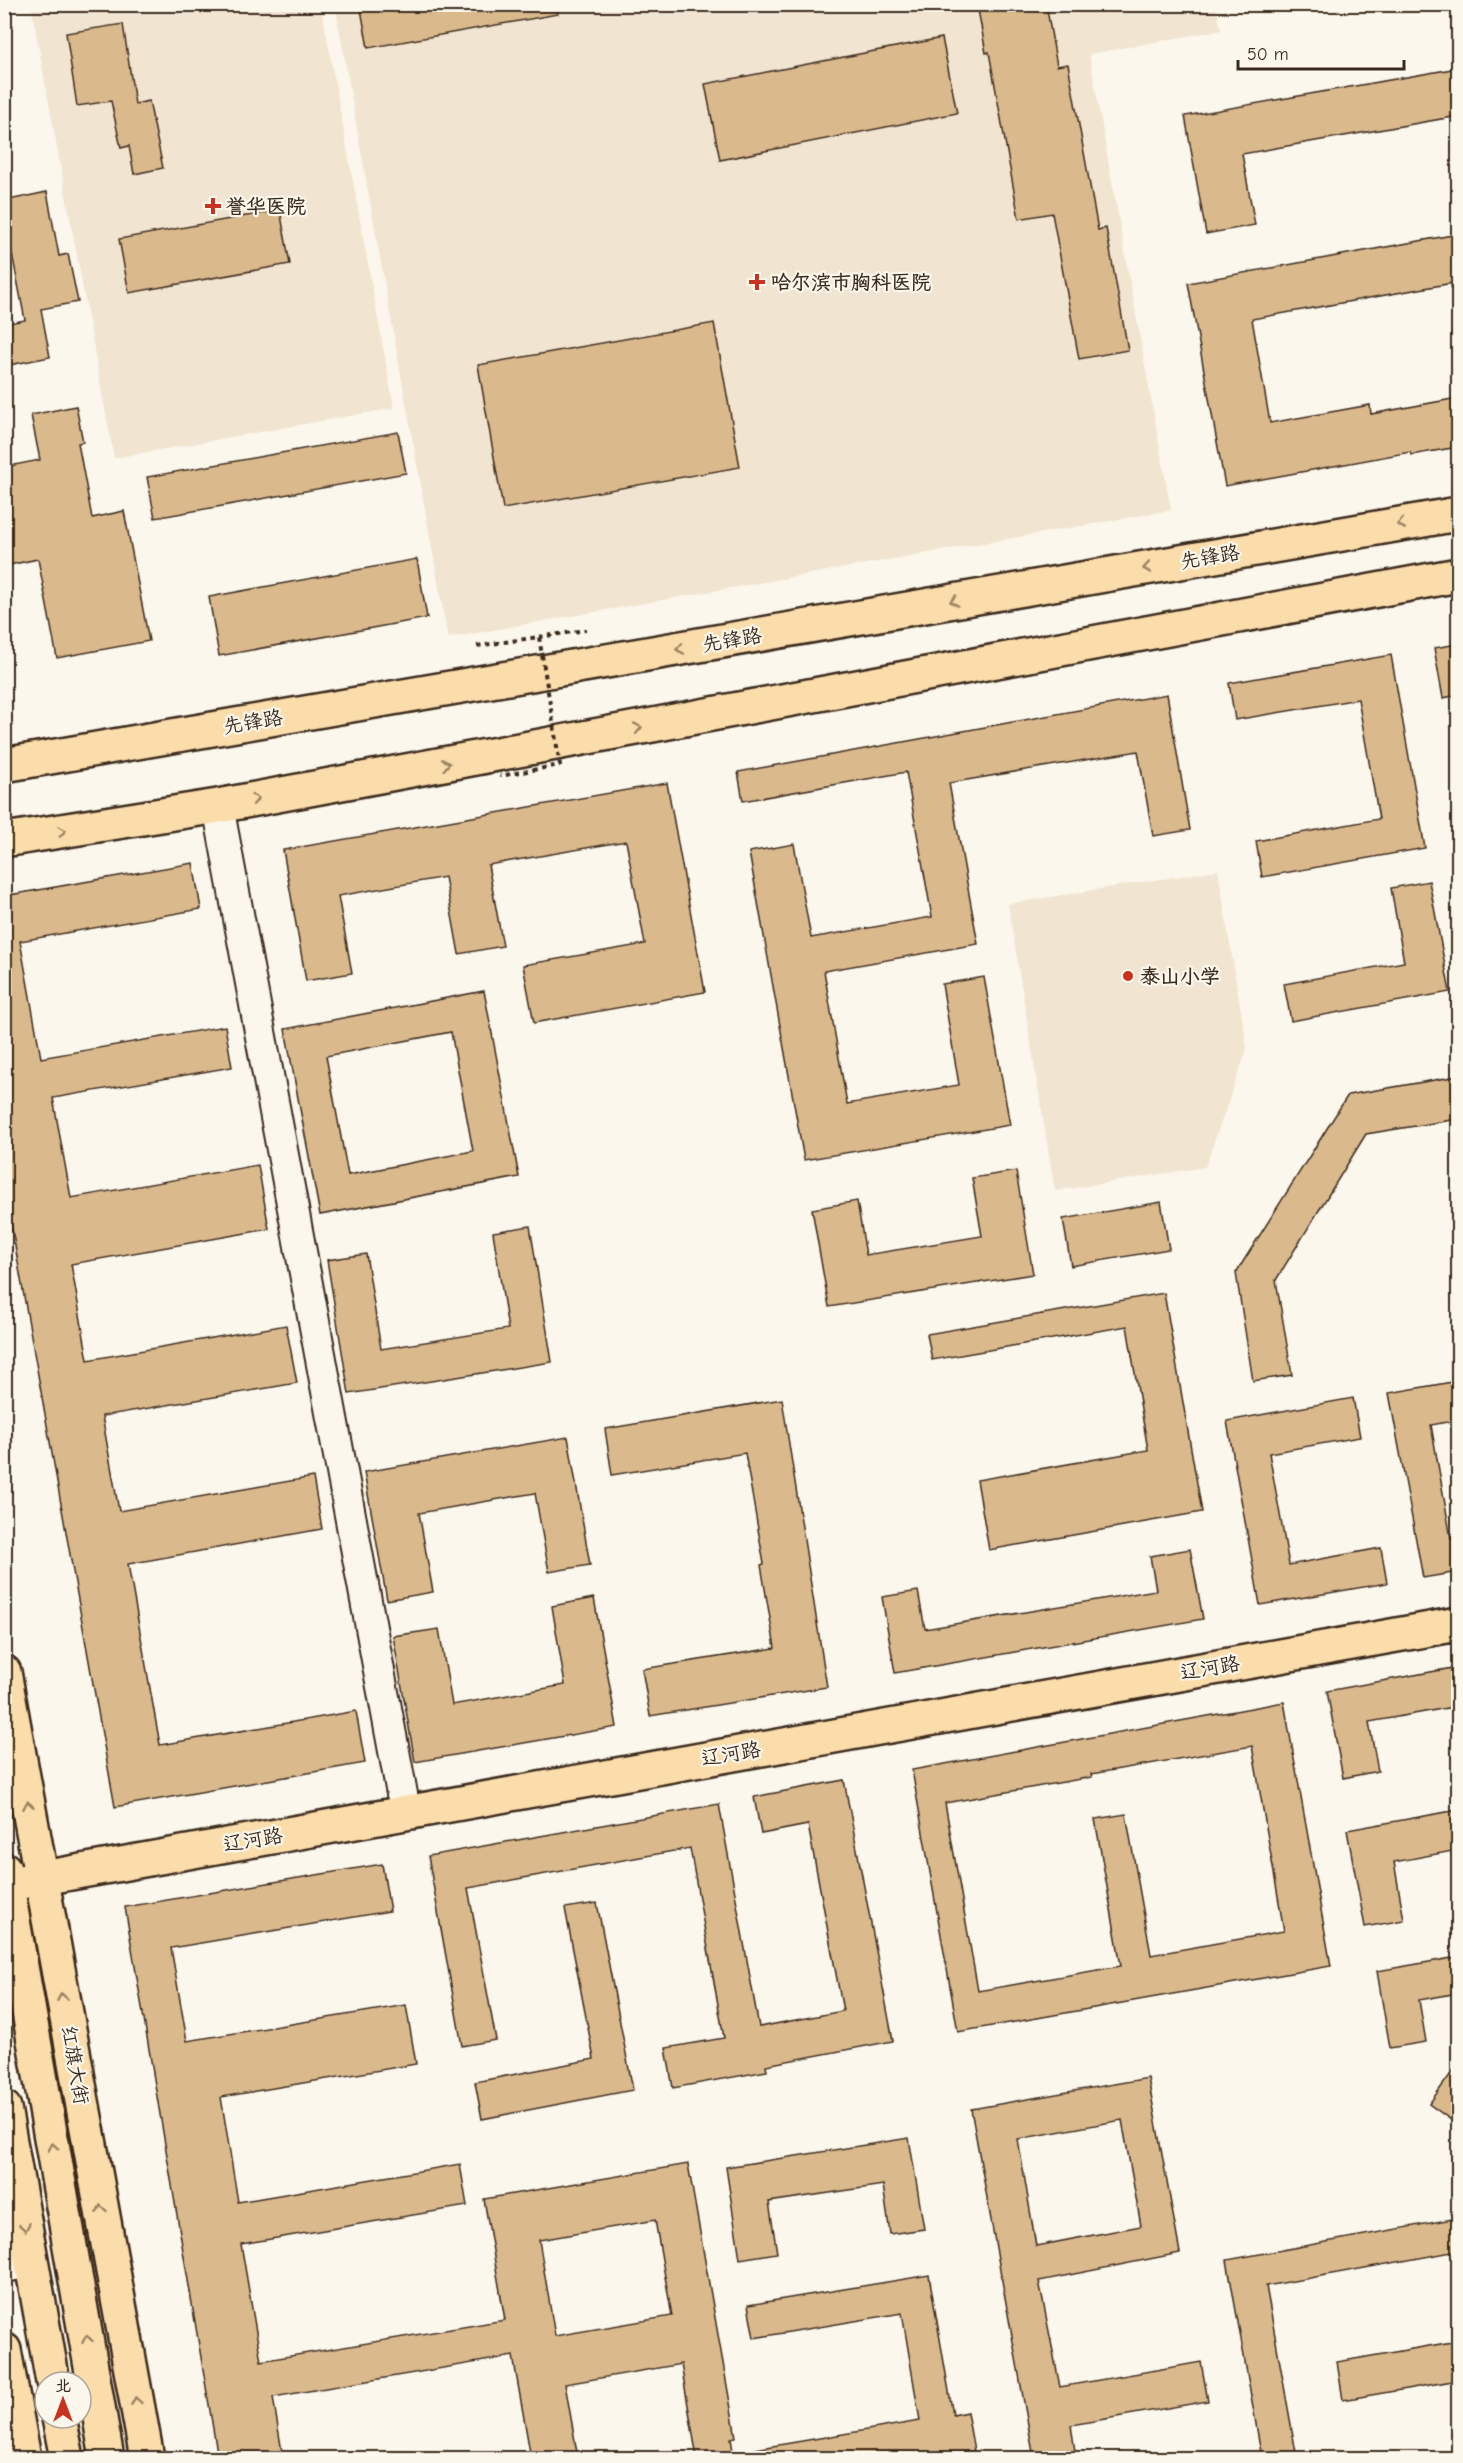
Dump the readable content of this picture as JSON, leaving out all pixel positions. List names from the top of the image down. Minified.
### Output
{"streets":{"main road":["先锋路","辽河路","红旗大街"]},"crossings":[["辽河路","红旗大街"]],"one_way":["红旗大街"],"places":{"health":["誉华医院","哈尔滨市胸科医院"],"other":["泰山小学"]},"scale_bar":"50 m","north":"top"}
